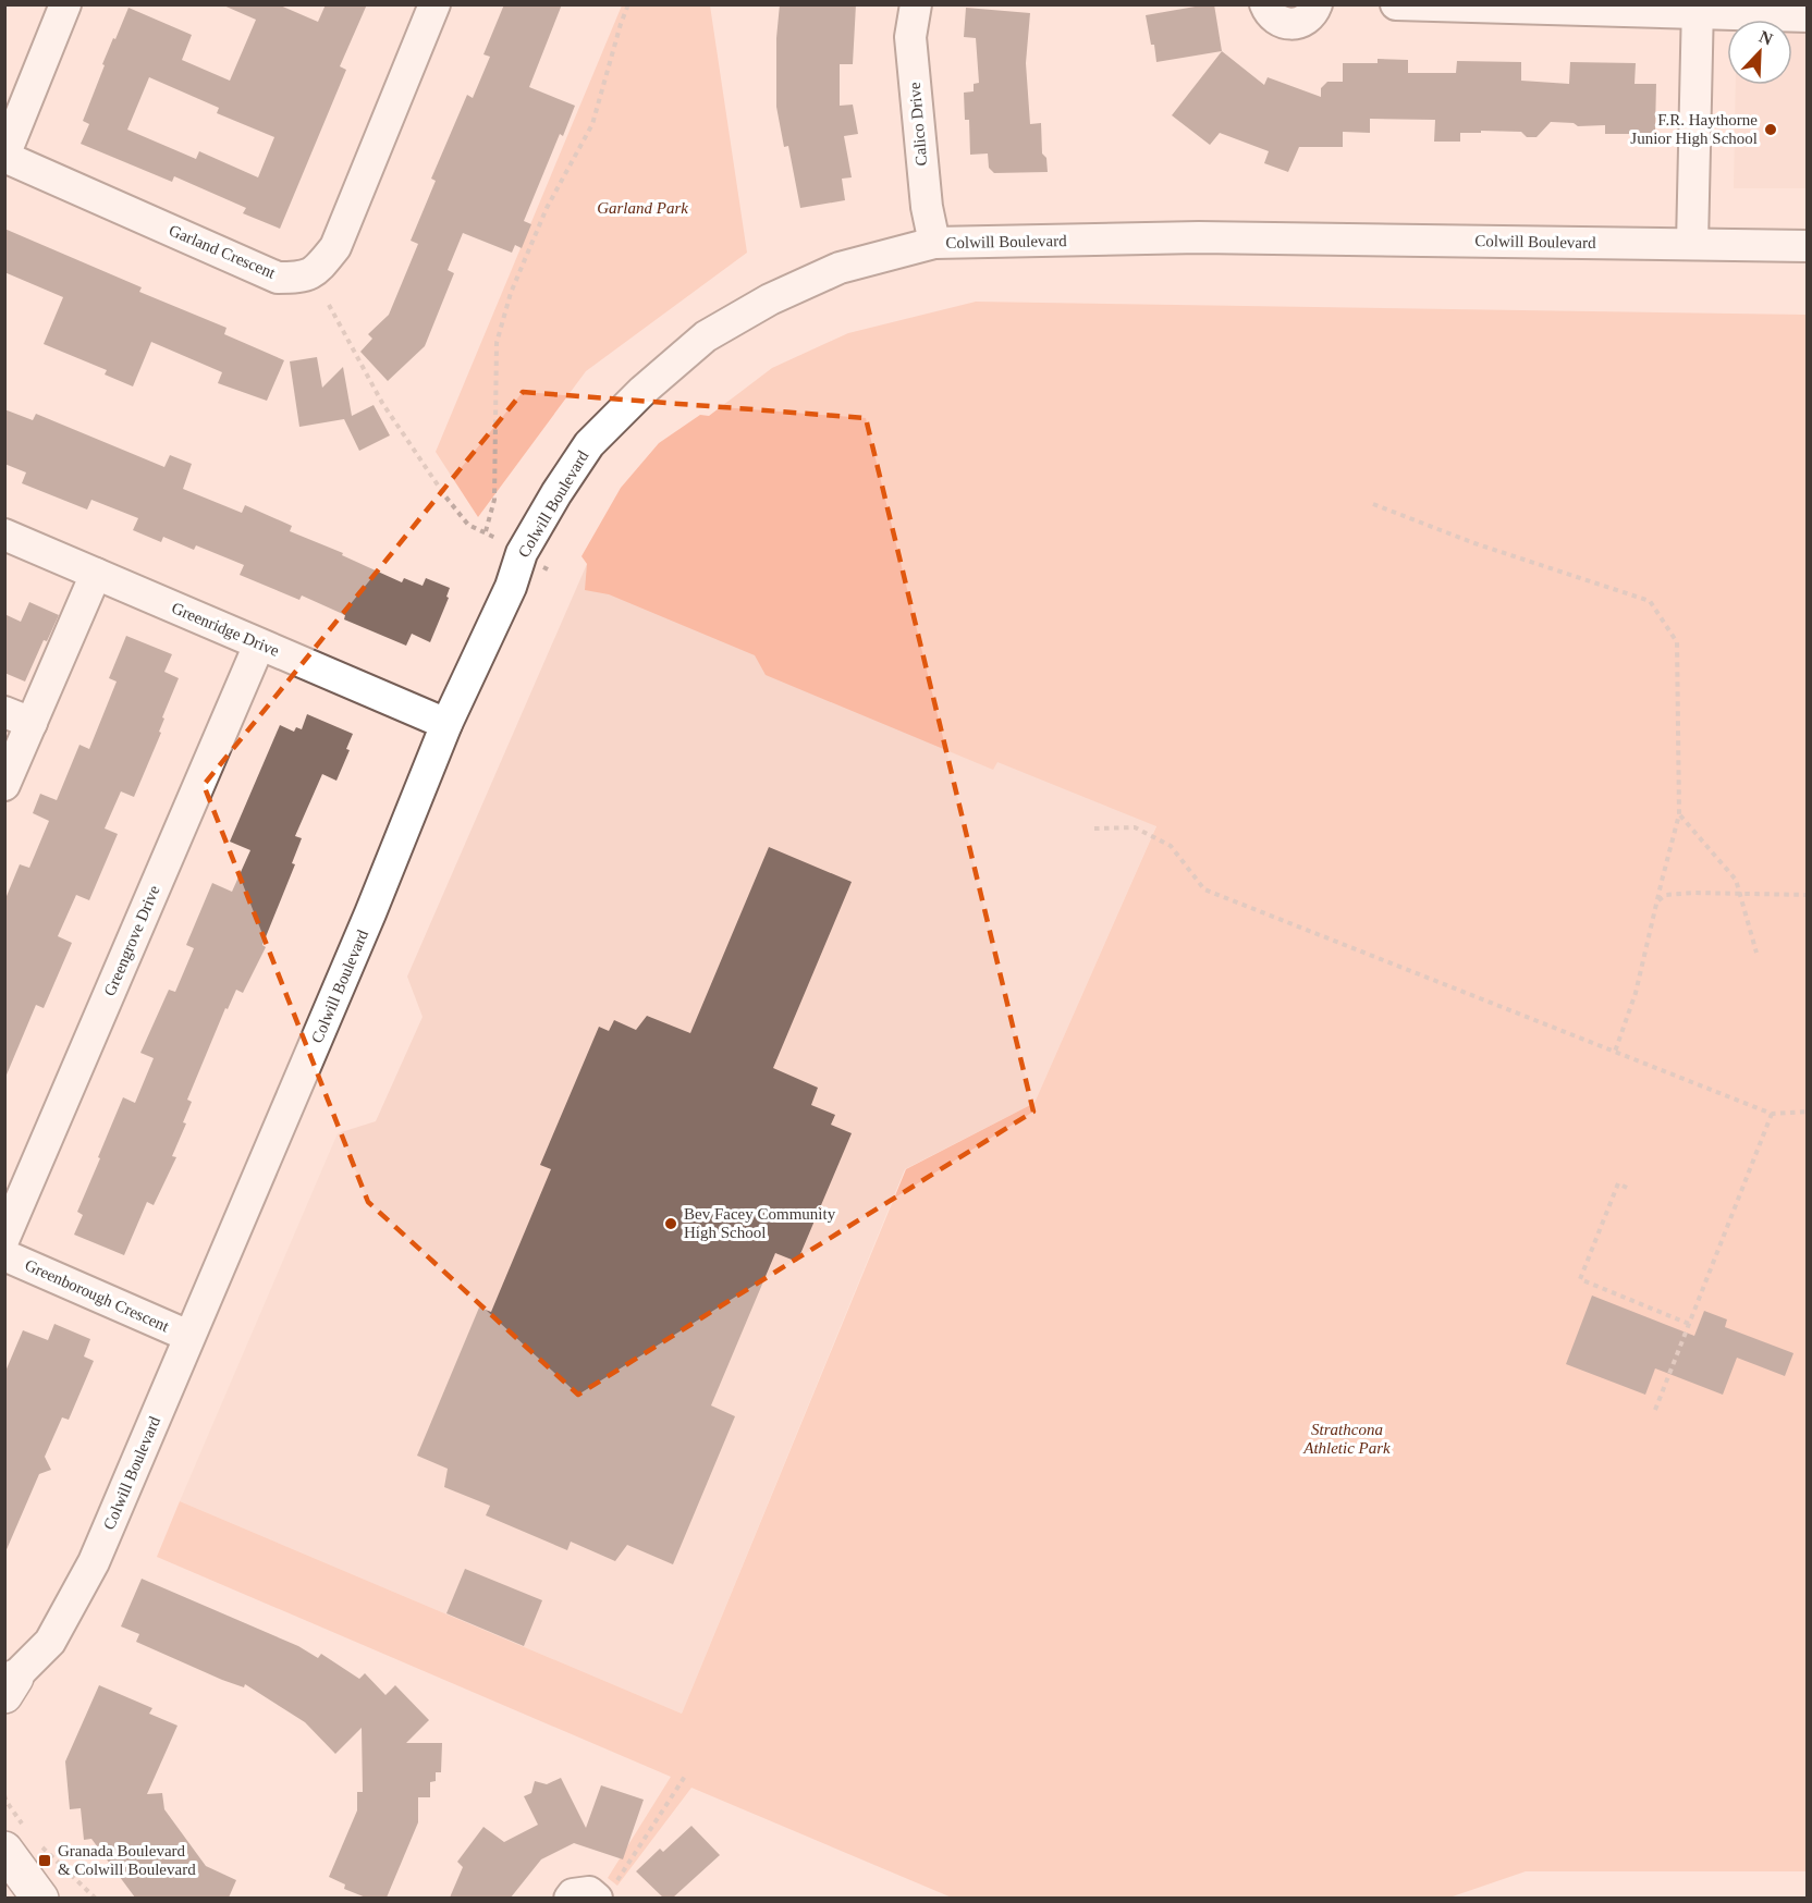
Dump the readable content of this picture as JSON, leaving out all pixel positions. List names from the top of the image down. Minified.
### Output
{"streets":{"street":["Calico Drive","Colwill Boulevard","Garland Crescent","Greenridge Drive","Greengrove Drive","Greenborough Crescent"]},"crossings":[["Calico Drive","Colwill Boulevard"],["Colwill Boulevard","Greenridge Drive"],["Colwill Boulevard","Greenborough Crescent"],["Greenridge Drive","Greengrove Drive"]],"parks":["Garland Park","Strathcona Athletic Park"],"places":{"other":["F.R. Haythorne Junior High School","Bev Facey Community High School"],"transit":["Granada Boulevard & Colwill Boulevard"]},"north":"top right"}
